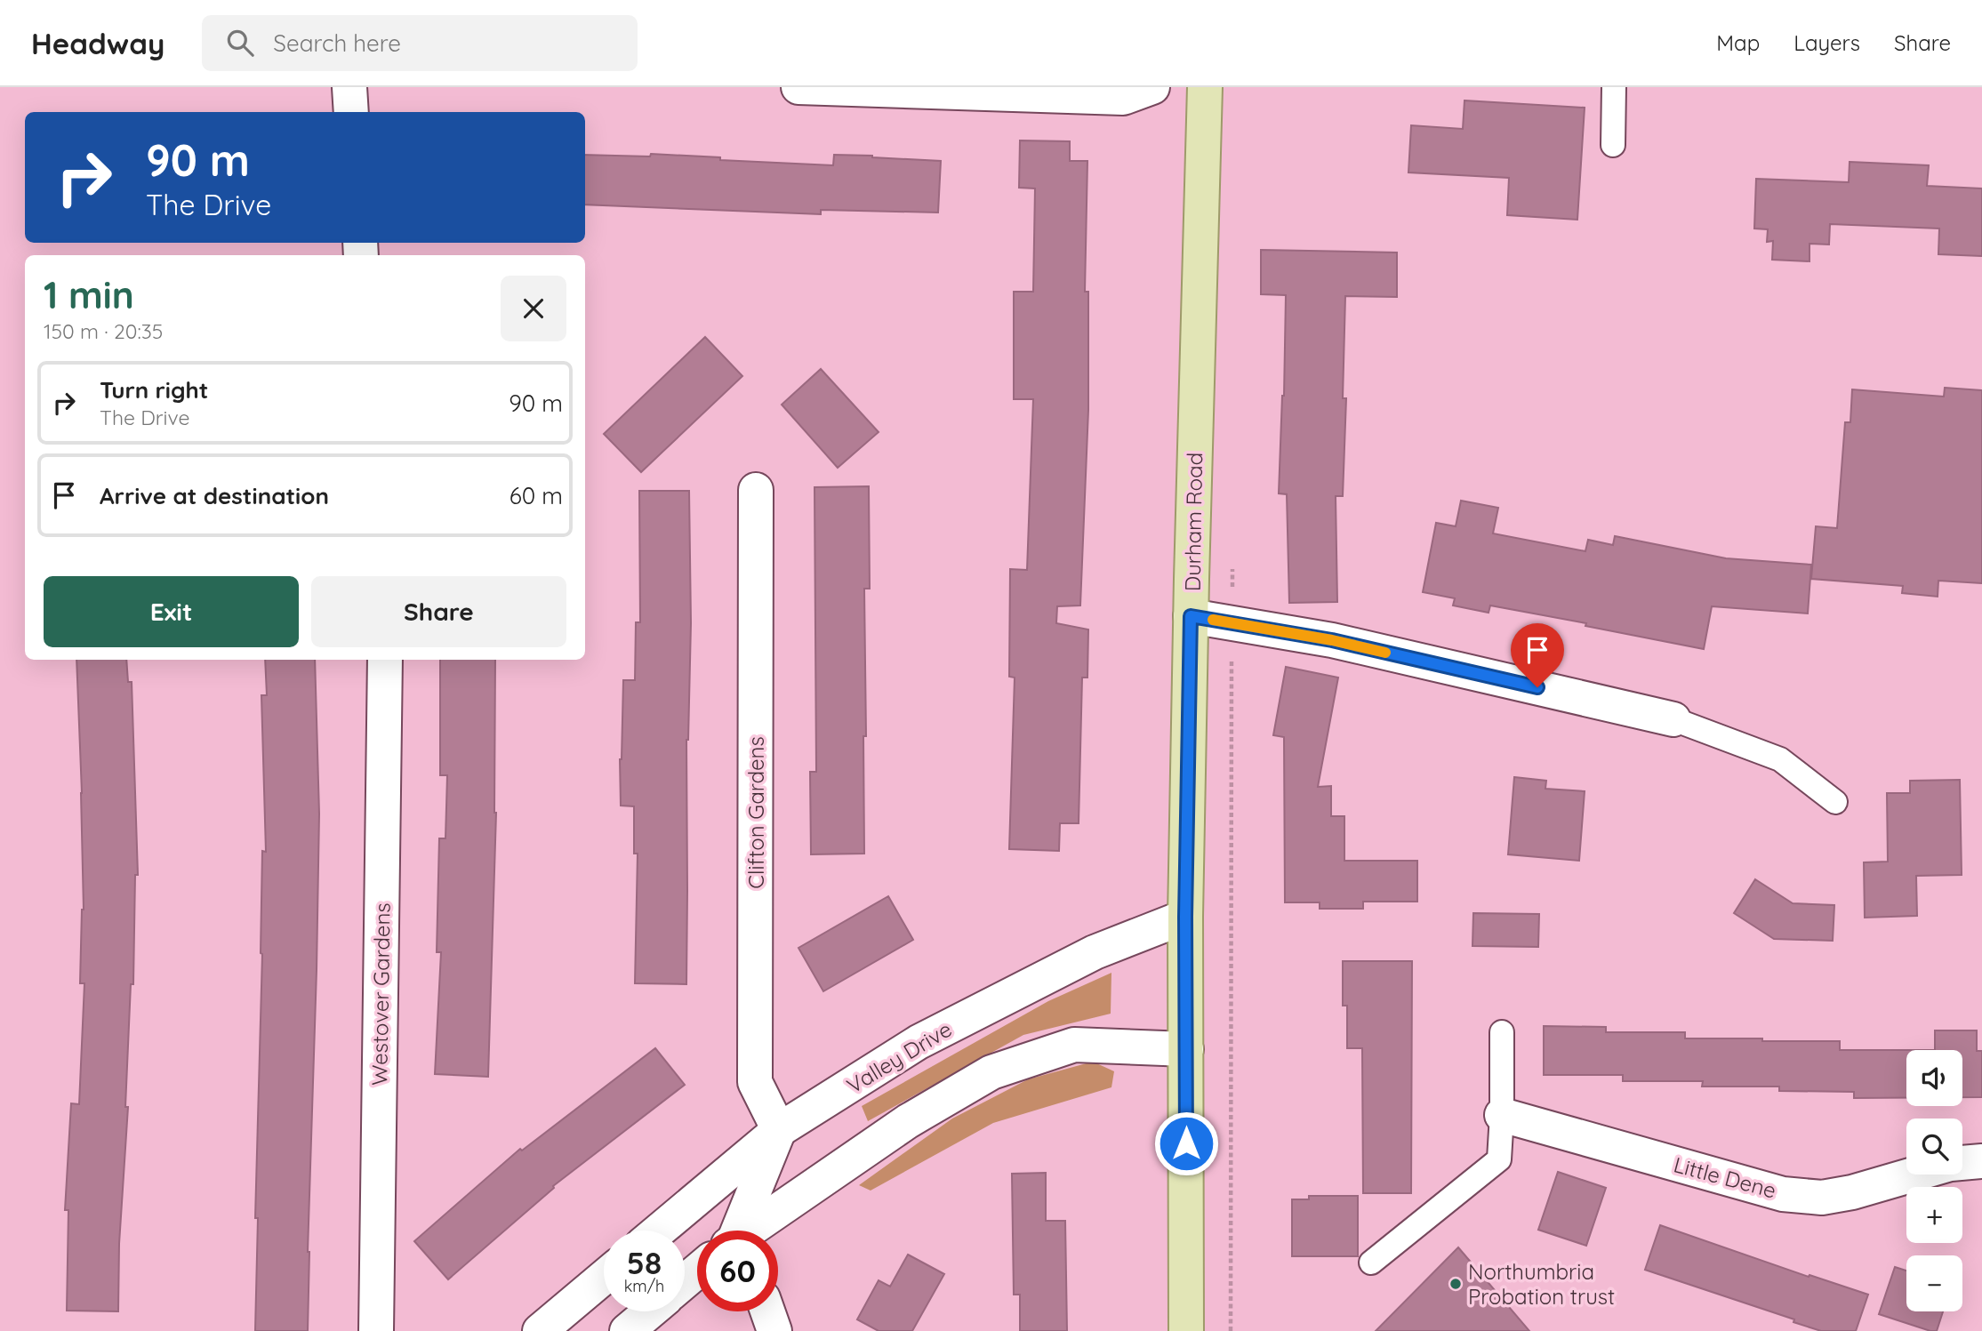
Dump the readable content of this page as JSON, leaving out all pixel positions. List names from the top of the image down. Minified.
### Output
{"streets":{"main road":["Durham Road"],"street":["Clifton Gardens","Westover Gardens","Valley Drive","Little Dene"]},"crossings":[["Durham Road","Valley Drive"],["Clifton Gardens","Valley Drive"]],"places":["Northumbria Probation trust"],"page":{"header":"Headway","search":"Search here","nav":["Map","Layers","Share"],"turn":["90 m","The Drive"],"heading":["1 min","150 m · 20:35"],"list":[{"name":"Turn right","note":"The Drive","value":"90 m"},{"name":"Arrive at destination","value":"60 m"}],"buttons":["Exit","Share"],"map_buttons":["+","−"],"speed":"58 km/h","limit":"60"}}
